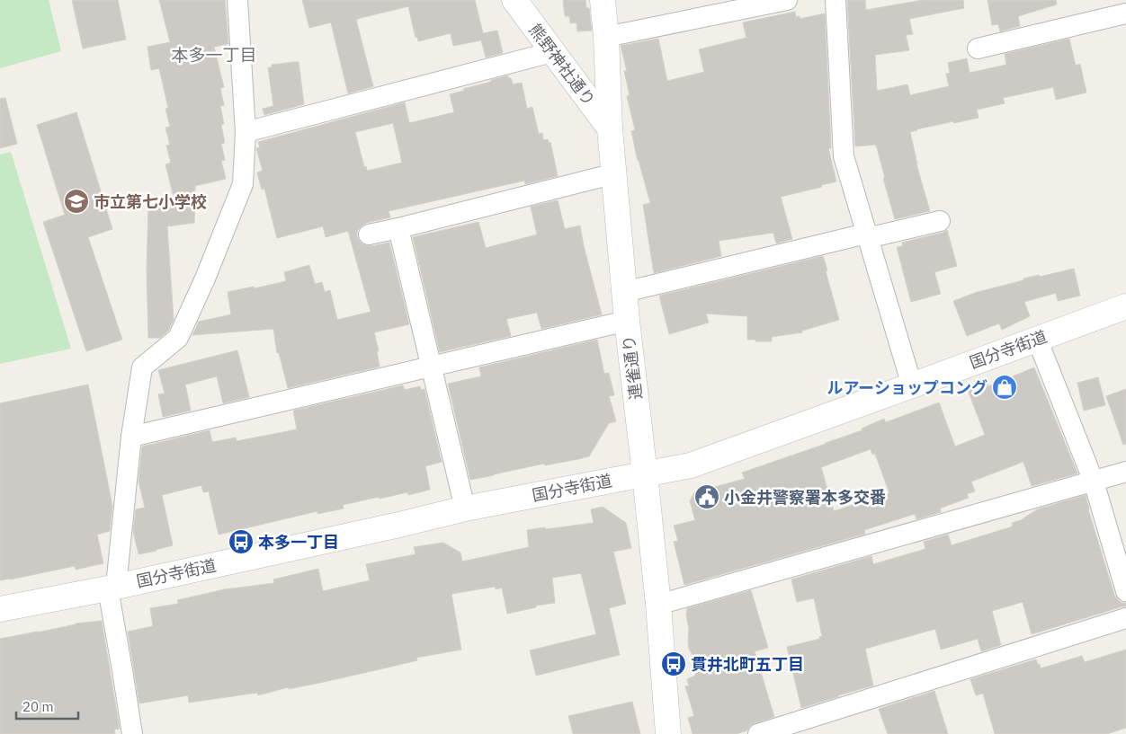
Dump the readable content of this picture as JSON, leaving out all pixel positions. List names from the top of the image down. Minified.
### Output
{"streets":{"main road":["熊野神社通り","国分寺街道","連雀通り"]},"crossings":[["熊野神社通り","連雀通り"],["国分寺街道","連雀通り"]],"districts":["本多一丁目"],"places":{"school or university":["市立第七小学校"],"shop":["ルアーショップコング"],"public building":["小金井警察署本多交番"],"bus stop":["本多一丁目","貫井北町五丁目"]},"scale_bar":"20 m"}
